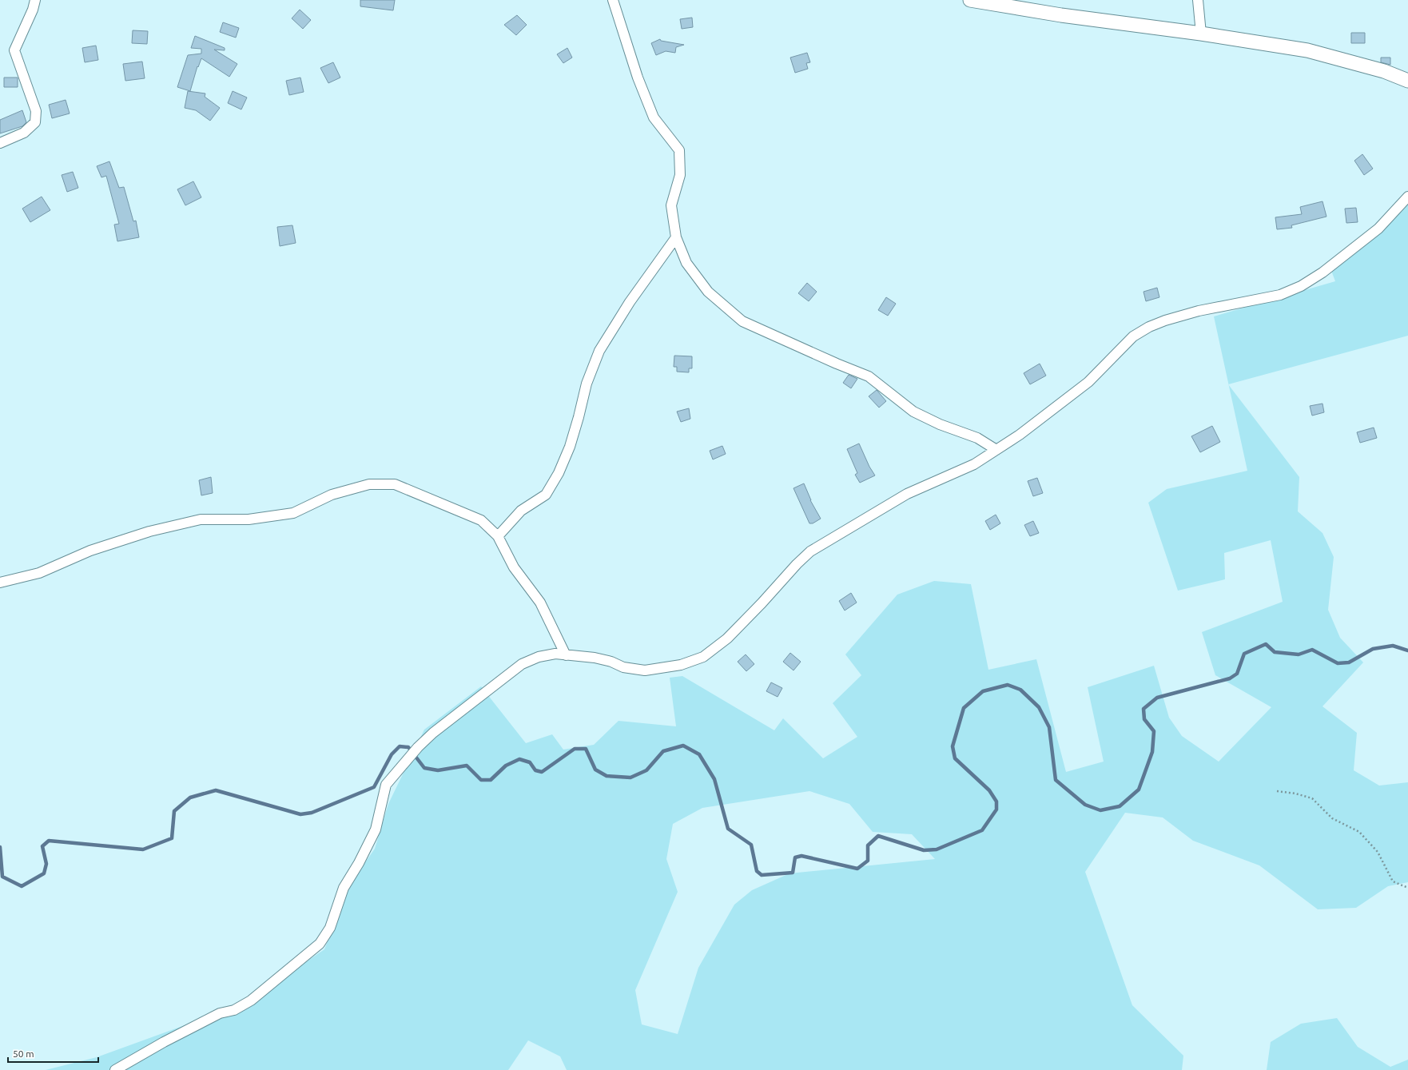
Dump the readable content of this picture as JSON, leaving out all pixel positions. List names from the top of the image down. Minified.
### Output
{"scale_bar":"50 m"}
